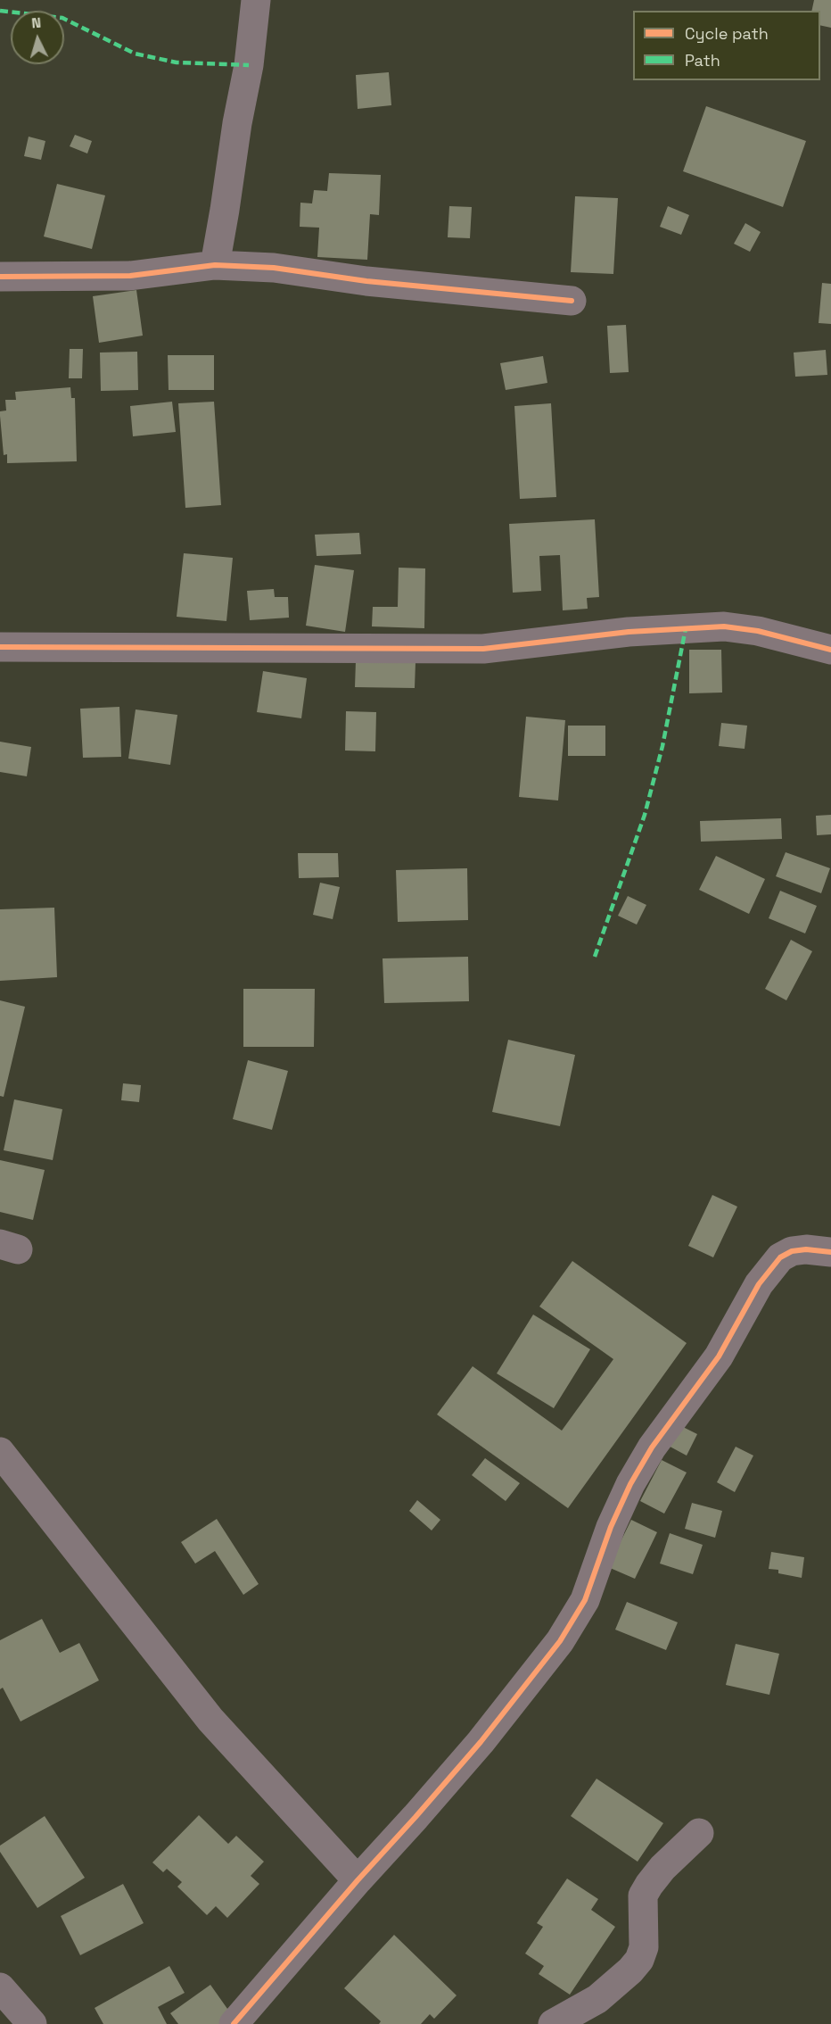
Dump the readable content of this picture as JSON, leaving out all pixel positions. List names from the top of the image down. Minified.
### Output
{"legend":["Cycle path","Path"],"north":"top"}
